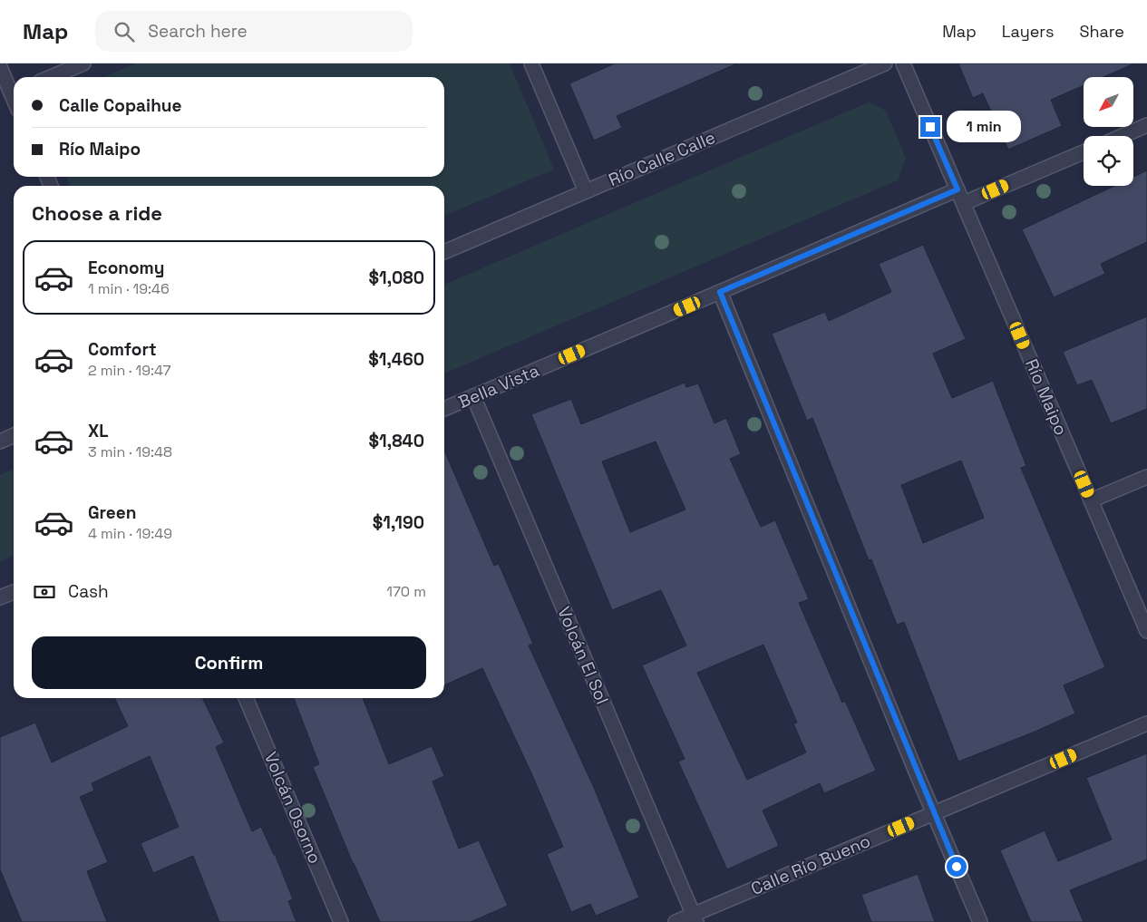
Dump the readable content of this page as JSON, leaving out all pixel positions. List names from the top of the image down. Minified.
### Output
{"streets":{"street":["Río Calle Calle","Bella Vista","Río Maipo","Volcán El Sol","Volcán Osorno","Calle Río Bueno"]},"crossings":[["Bella Vista","Río Maipo"],["Bella Vista","Volcán El Sol"],["Volcán El Sol","Calle Río Bueno"]],"north":"bottom left","page":{"header":"Map","search":"Search here","nav":["Map","Layers","Share"],"banner":["Calle Copaihue","Río Maipo"],"bubble":"1 min","heading":"Choose a ride","list":[{"name":"Economy","note":"1 min · 19:46","value":"$1,080"},{"name":"Comfort","note":"2 min · 19:47","value":"$1,460"},{"name":"XL","note":"3 min · 19:48","value":"$1,840"},{"name":"Green","note":"4 min · 19:49","value":"$1,190"}],"pay":["Cash","170 m"],"buttons":"Confirm"}}
